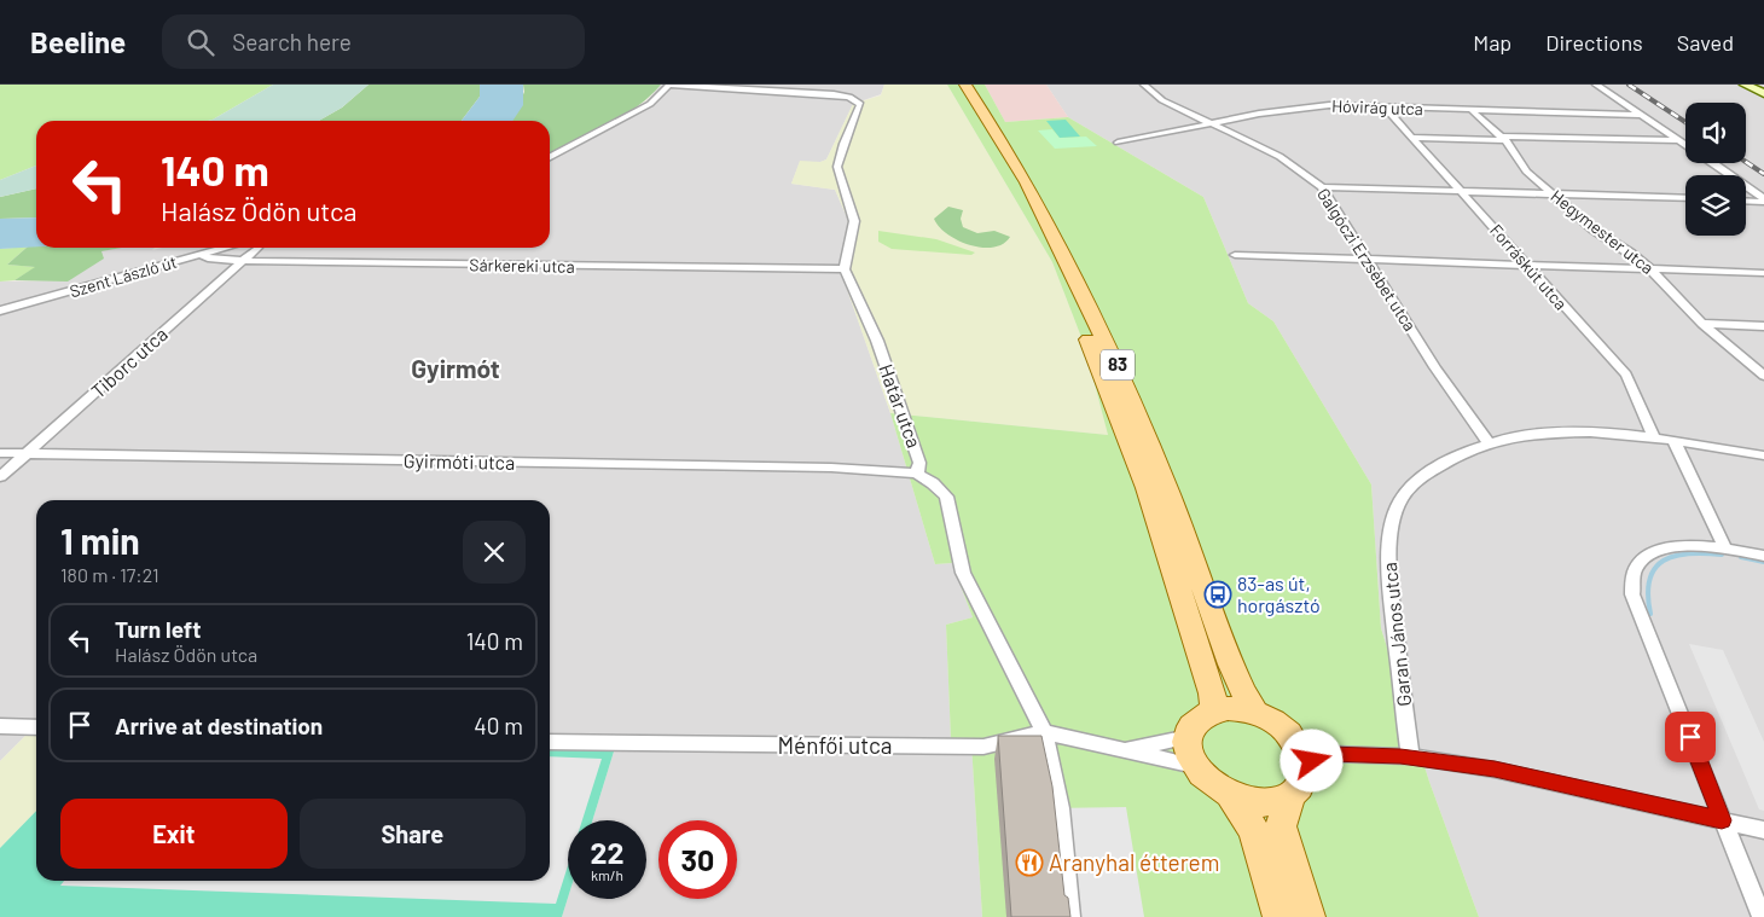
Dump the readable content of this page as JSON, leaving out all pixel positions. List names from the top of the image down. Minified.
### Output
{"streets":{"main road":["83"],"street":["Hóvirág utca","Hegymester utca","Galgóczi Erzsébet utca","Sárkereki utca","Forráskút utca","Szent László út","Tiborc utca","Határ utca","Gyirmóti utca","Garan János utca","Ménfői utca"]},"crossings":[["Hóvirág utca","Hegymester utca"],["Hóvirág utca","Galgóczi Erzsébet utca"],["Hóvirág utca","Forráskút utca"],["Galgóczi Erzsébet utca","Garan János utca"],["Sárkereki utca","Szent László út"],["Sárkereki utca","Tiborc utca"],["Sárkereki utca","Határ utca"],["Forráskút utca","Garan János utca"],["Tiborc utca","Gyirmóti utca"],["83","Ménfői utca"],["Határ utca","Gyirmóti utca"],["Határ utca","Ménfői utca"]],"districts":["Gyirmót"],"places":{"bus stop":["83-as út, horgásztó"],"restaurant":["Aranyhal étterem"]},"page":{"header":"Beeline","search":"Search here","nav":["Map","Directions","Saved"],"turn":["140 m","Halász Ödön utca"],"heading":["1 min","180 m · 17:21"],"list":[{"name":"Turn left","note":"Halász Ödön utca","value":"140 m"},{"name":"Arrive at destination","value":"40 m"}],"buttons":["Exit","Share"],"speed":"22 km/h","limit":"30"}}
